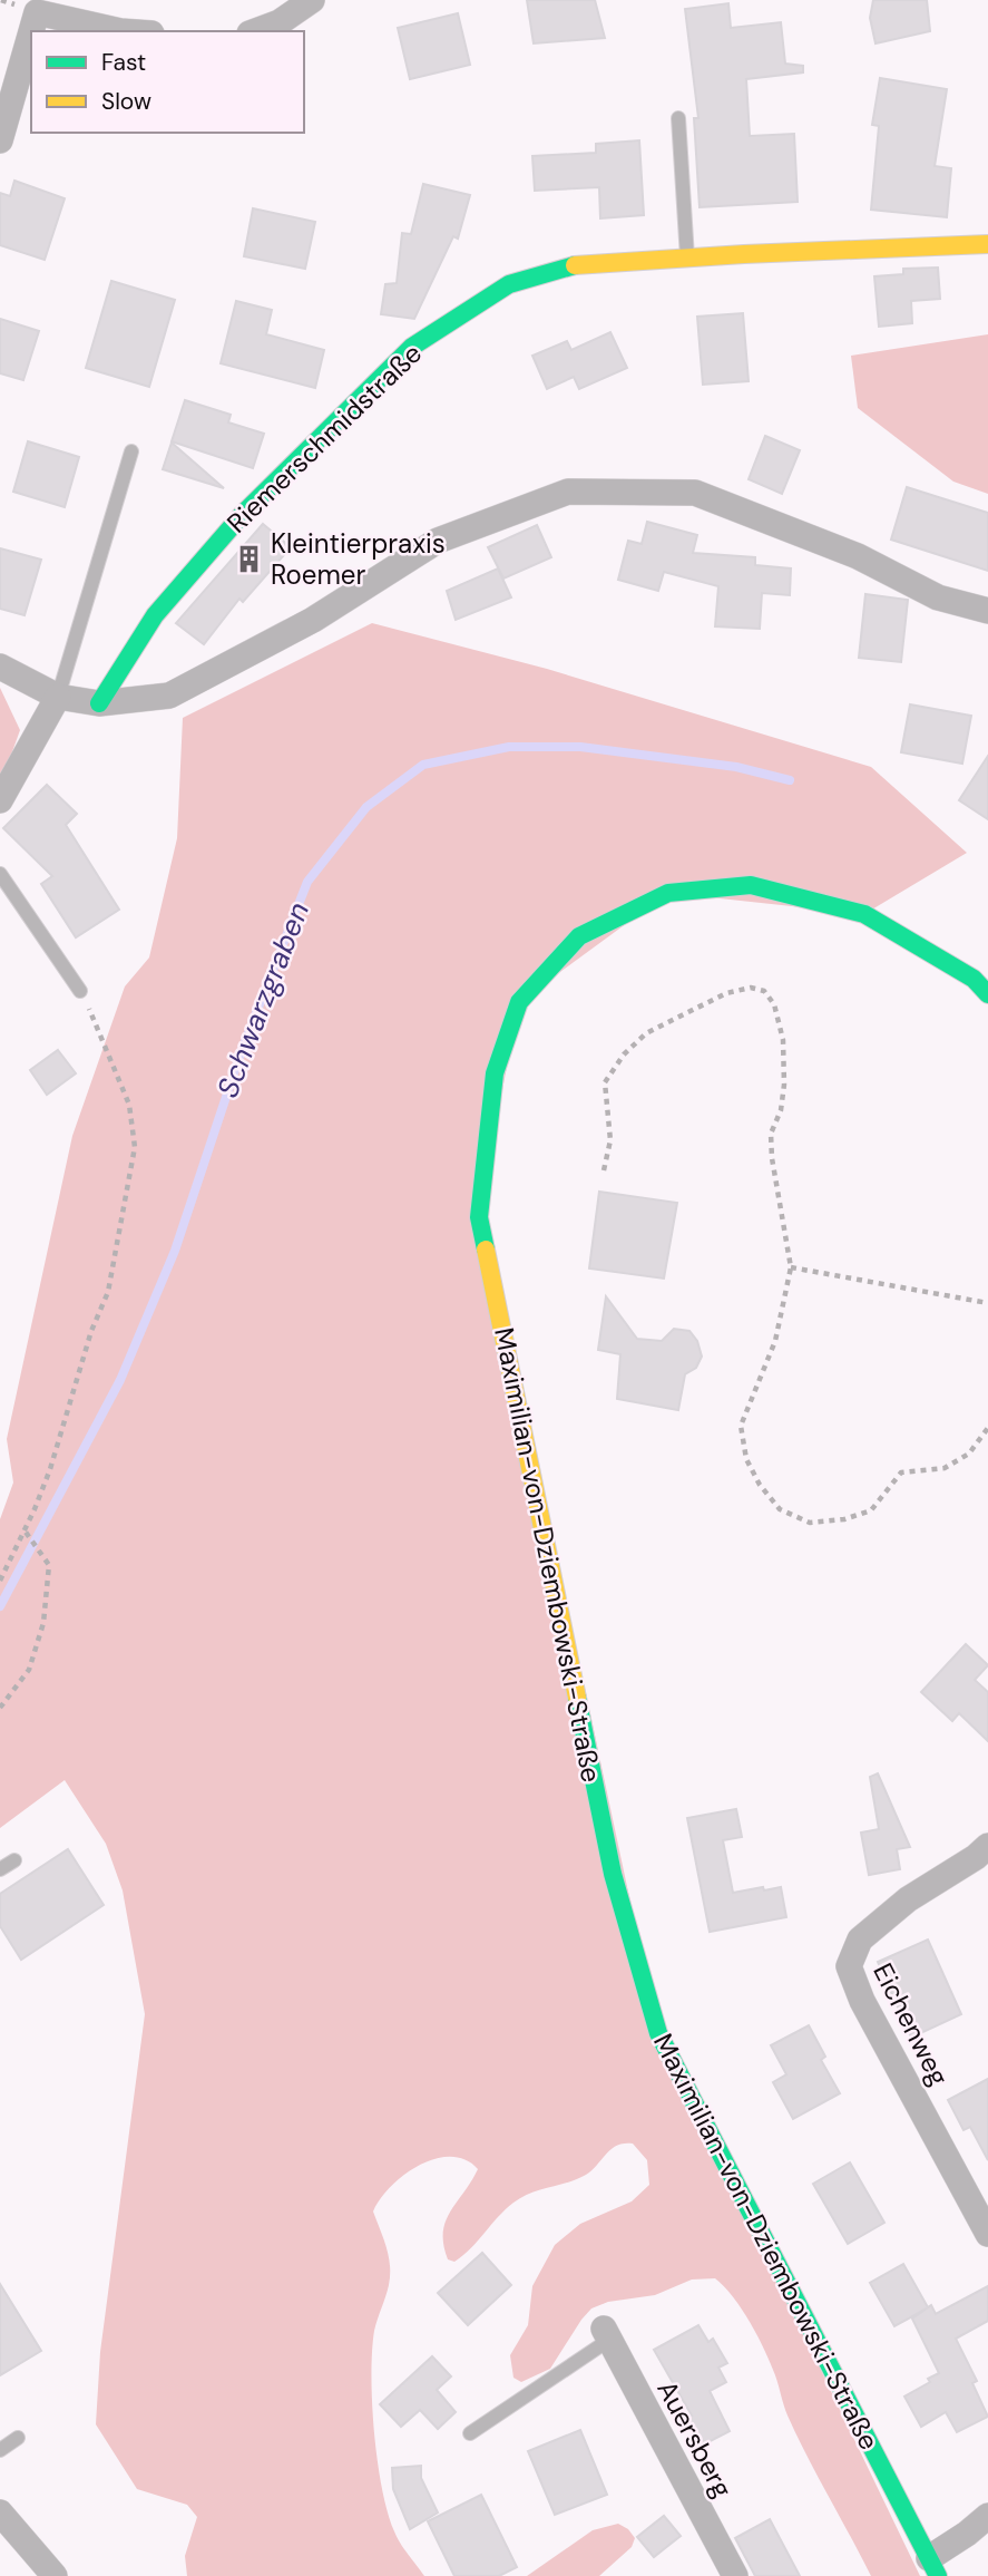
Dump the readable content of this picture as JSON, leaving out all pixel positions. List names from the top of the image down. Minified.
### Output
{"streets":{"street":["Riemerschmidstraße","Maximilian-von-Dziembowski-Straße","Eichenweg","Auersberg"]},"water":["Schwarzgraben"],"places":{"building":["Kleintierpraxis Roemer"]},"legend":["Fast","Slow"]}
